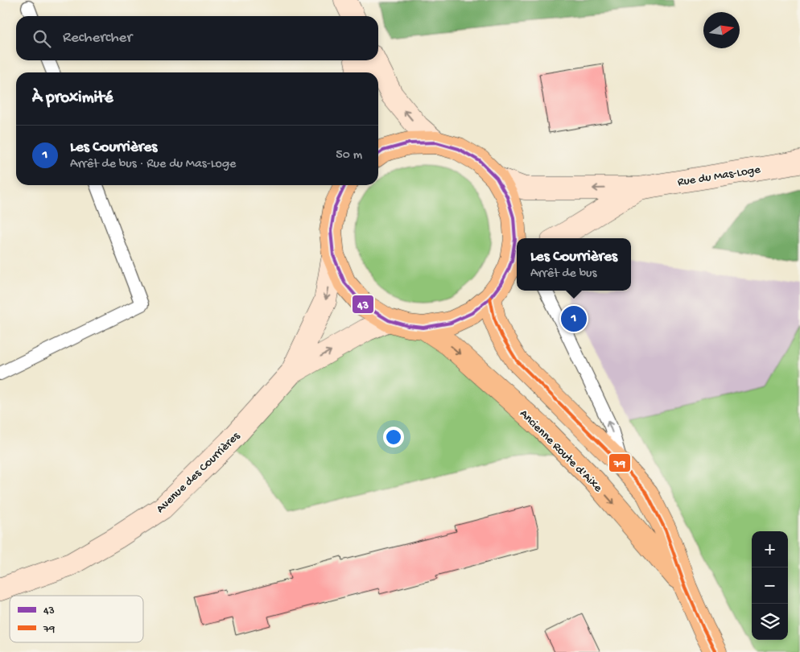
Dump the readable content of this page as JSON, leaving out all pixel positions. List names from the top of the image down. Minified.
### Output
{"streets":{"main road":["Rue du Mas-Loge","Ancienne Route d'Aixe","Avenue des Courrières"]},"one_way":["Rue du Mas-Loge"],"lines":["transit line 43","transit line 79"],"legend":["43","79"],"north":"right","page":{"search":"Rechercher","heading":"À proximité","list":[{"mark":"1","name":"Les Courrières","note":"Arrêt de bus · Rue du Mas-Loge","value":"50 m"}],"popup":["Les Courrières","Arrêt de bus"],"pins":"1","map_buttons":["+","−"]}}
